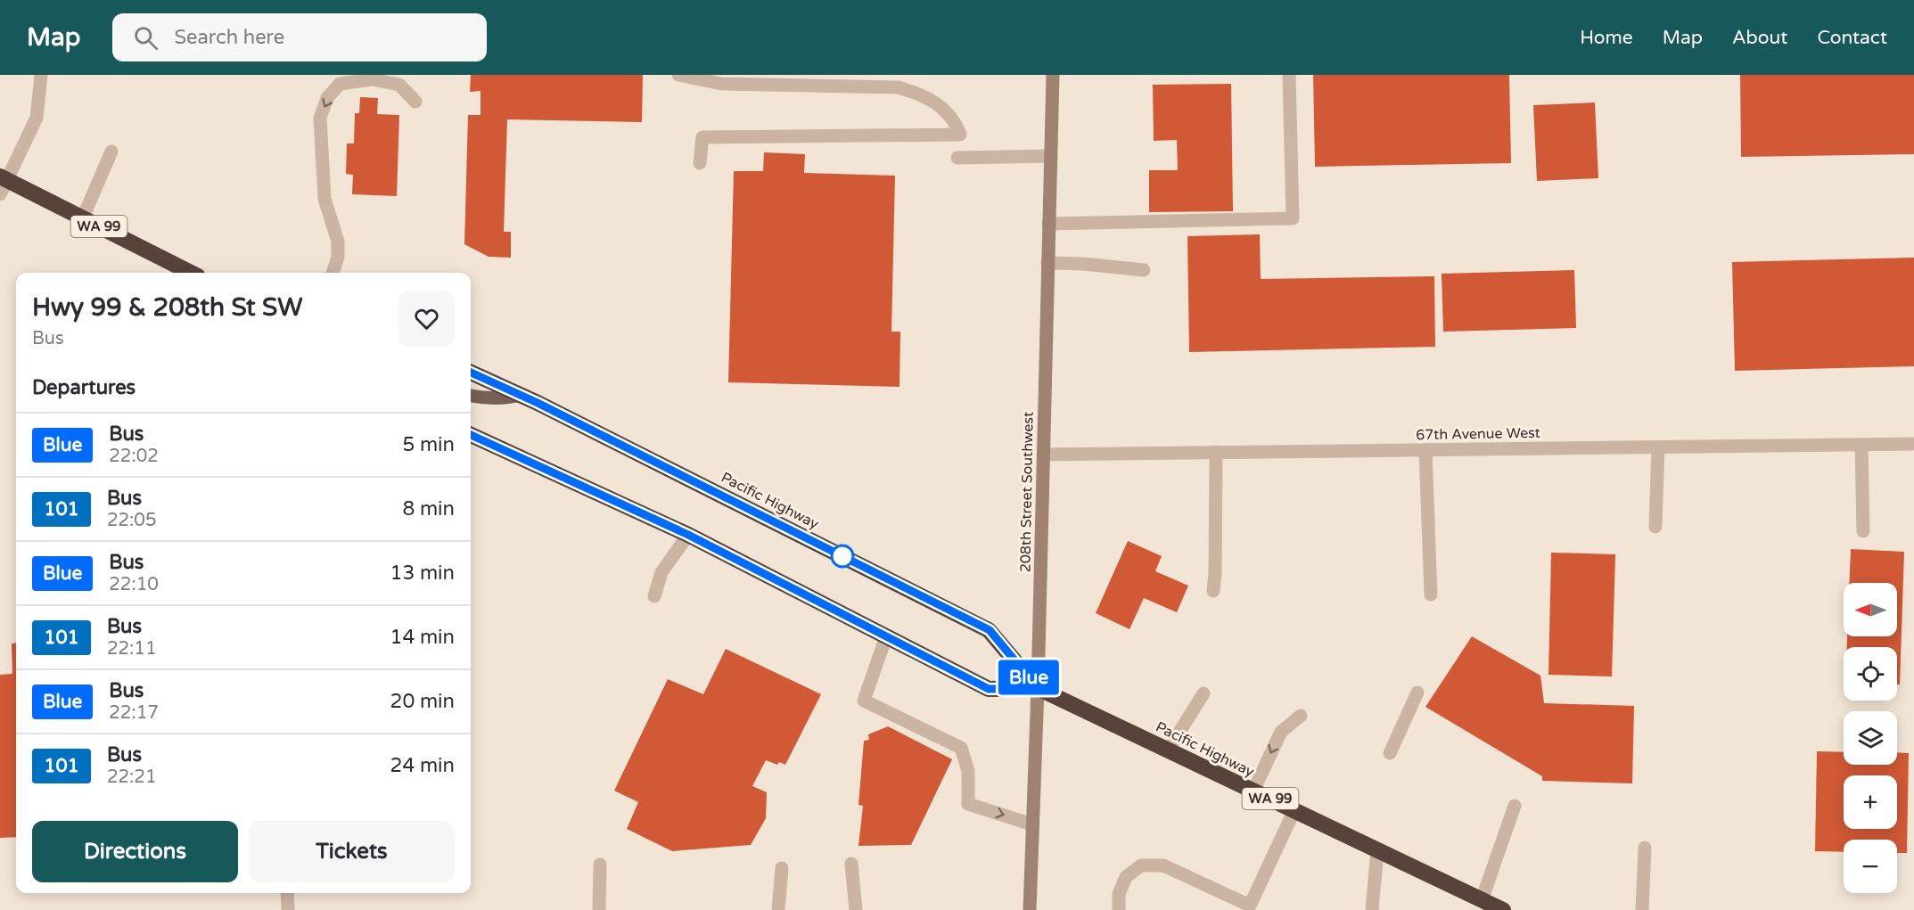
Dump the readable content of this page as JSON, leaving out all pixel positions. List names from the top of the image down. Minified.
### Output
{"streets":{"highway":["WA 99","Pacific Highway"],"street":["67th Avenue West","208th Street Southwest"]},"crossings":[["67th Avenue West","208th Street Southwest"],["208th Street Southwest","Pacific Highway"]],"lines":["bus line Blue"],"north":"left","page":{"header":"Map","search":"Search here","nav":["Home","Map","About","Contact"],"on_map":"Blue","heading":[["Hwy 99 & 208th St SW","Bus"],"Departures"],"list":[{"mark":"Blue","name":"Bus","note":"22:02","value":"5 min"},{"mark":"101","name":"Bus","note":"22:05","value":"8 min"},{"mark":"Blue","name":"Bus","note":"22:10","value":"13 min"},{"mark":"101","name":"Bus","note":"22:11","value":"14 min"},{"mark":"Blue","name":"Bus","note":"22:17","value":"20 min"},{"mark":"101","name":"Bus","note":"22:21","value":"24 min"}],"map_buttons":["+","−"],"buttons":["Directions","Tickets"]}}
